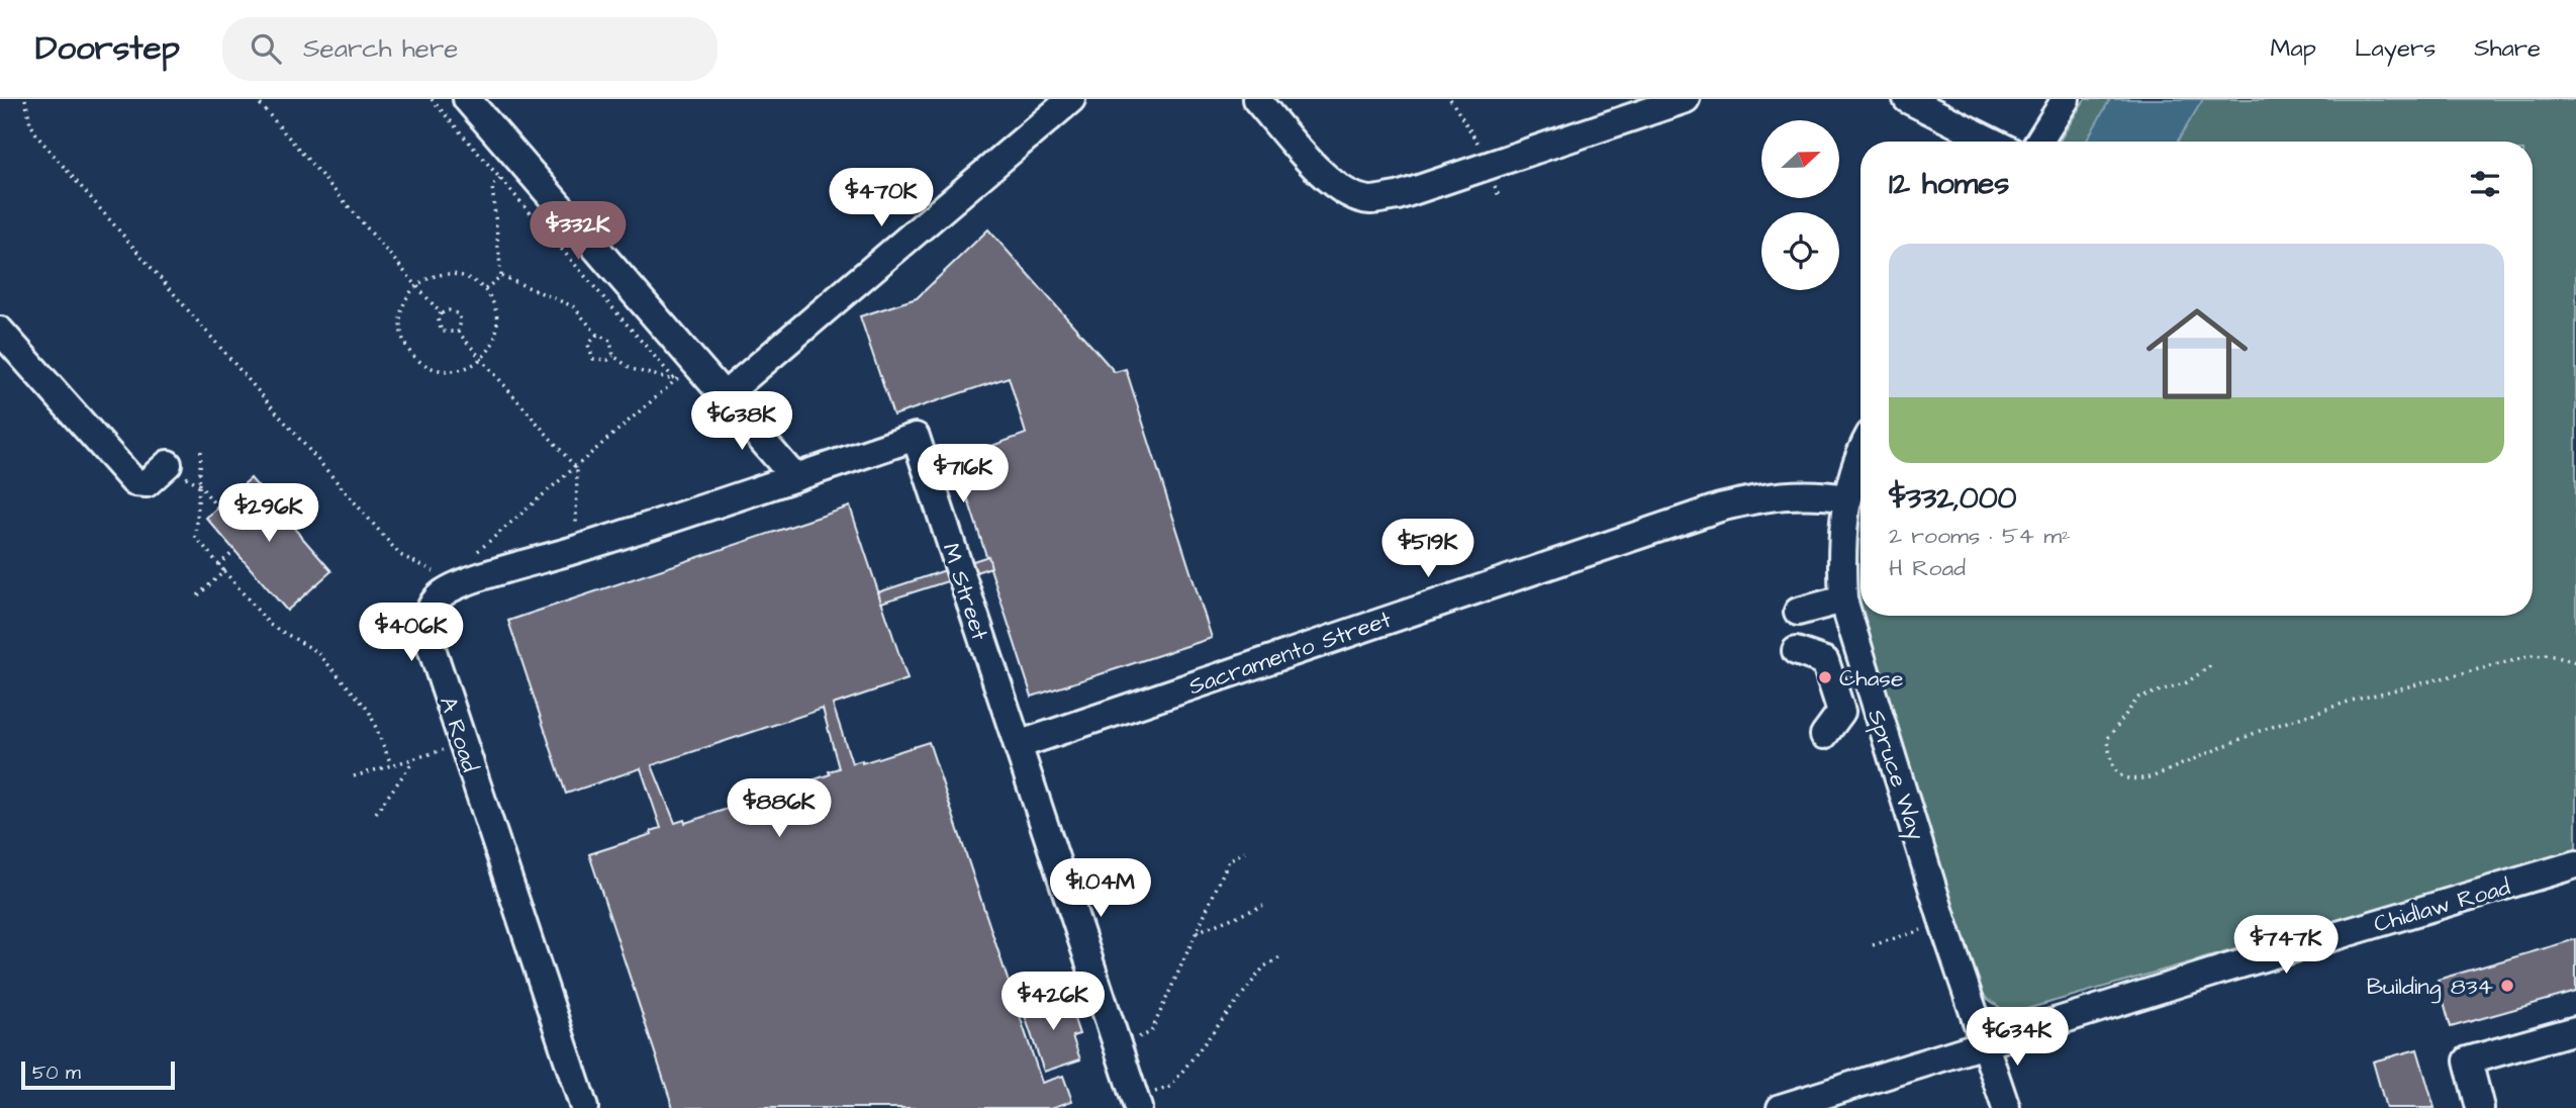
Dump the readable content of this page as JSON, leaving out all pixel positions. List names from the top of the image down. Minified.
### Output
{"streets":{"street":["M Street","Sacramento Street","A Road","Spruce Way","Chidlaw Road"]},"crossings":[["M Street","Sacramento Street"],["M Street","A Road"],["Sacramento Street","Spruce Way"],["Spruce Way","Chidlaw Road"]],"places":["Chase","Building 834"],"scale_bar":"50 m","north":"right","page":{"header":"Doorstep","search":"Search here","nav":["Map","Layers","Share"],"heading":"12 homes","price":["$470K","$332K","$638K","$716K","$296K","$519K","$406K","$886K","$1.04M","$747K","$426K","$634K"],"list":[{"name":"$332,000","note":"2 rooms · 54 m² · H Road"}],"scale":"50 m"}}
